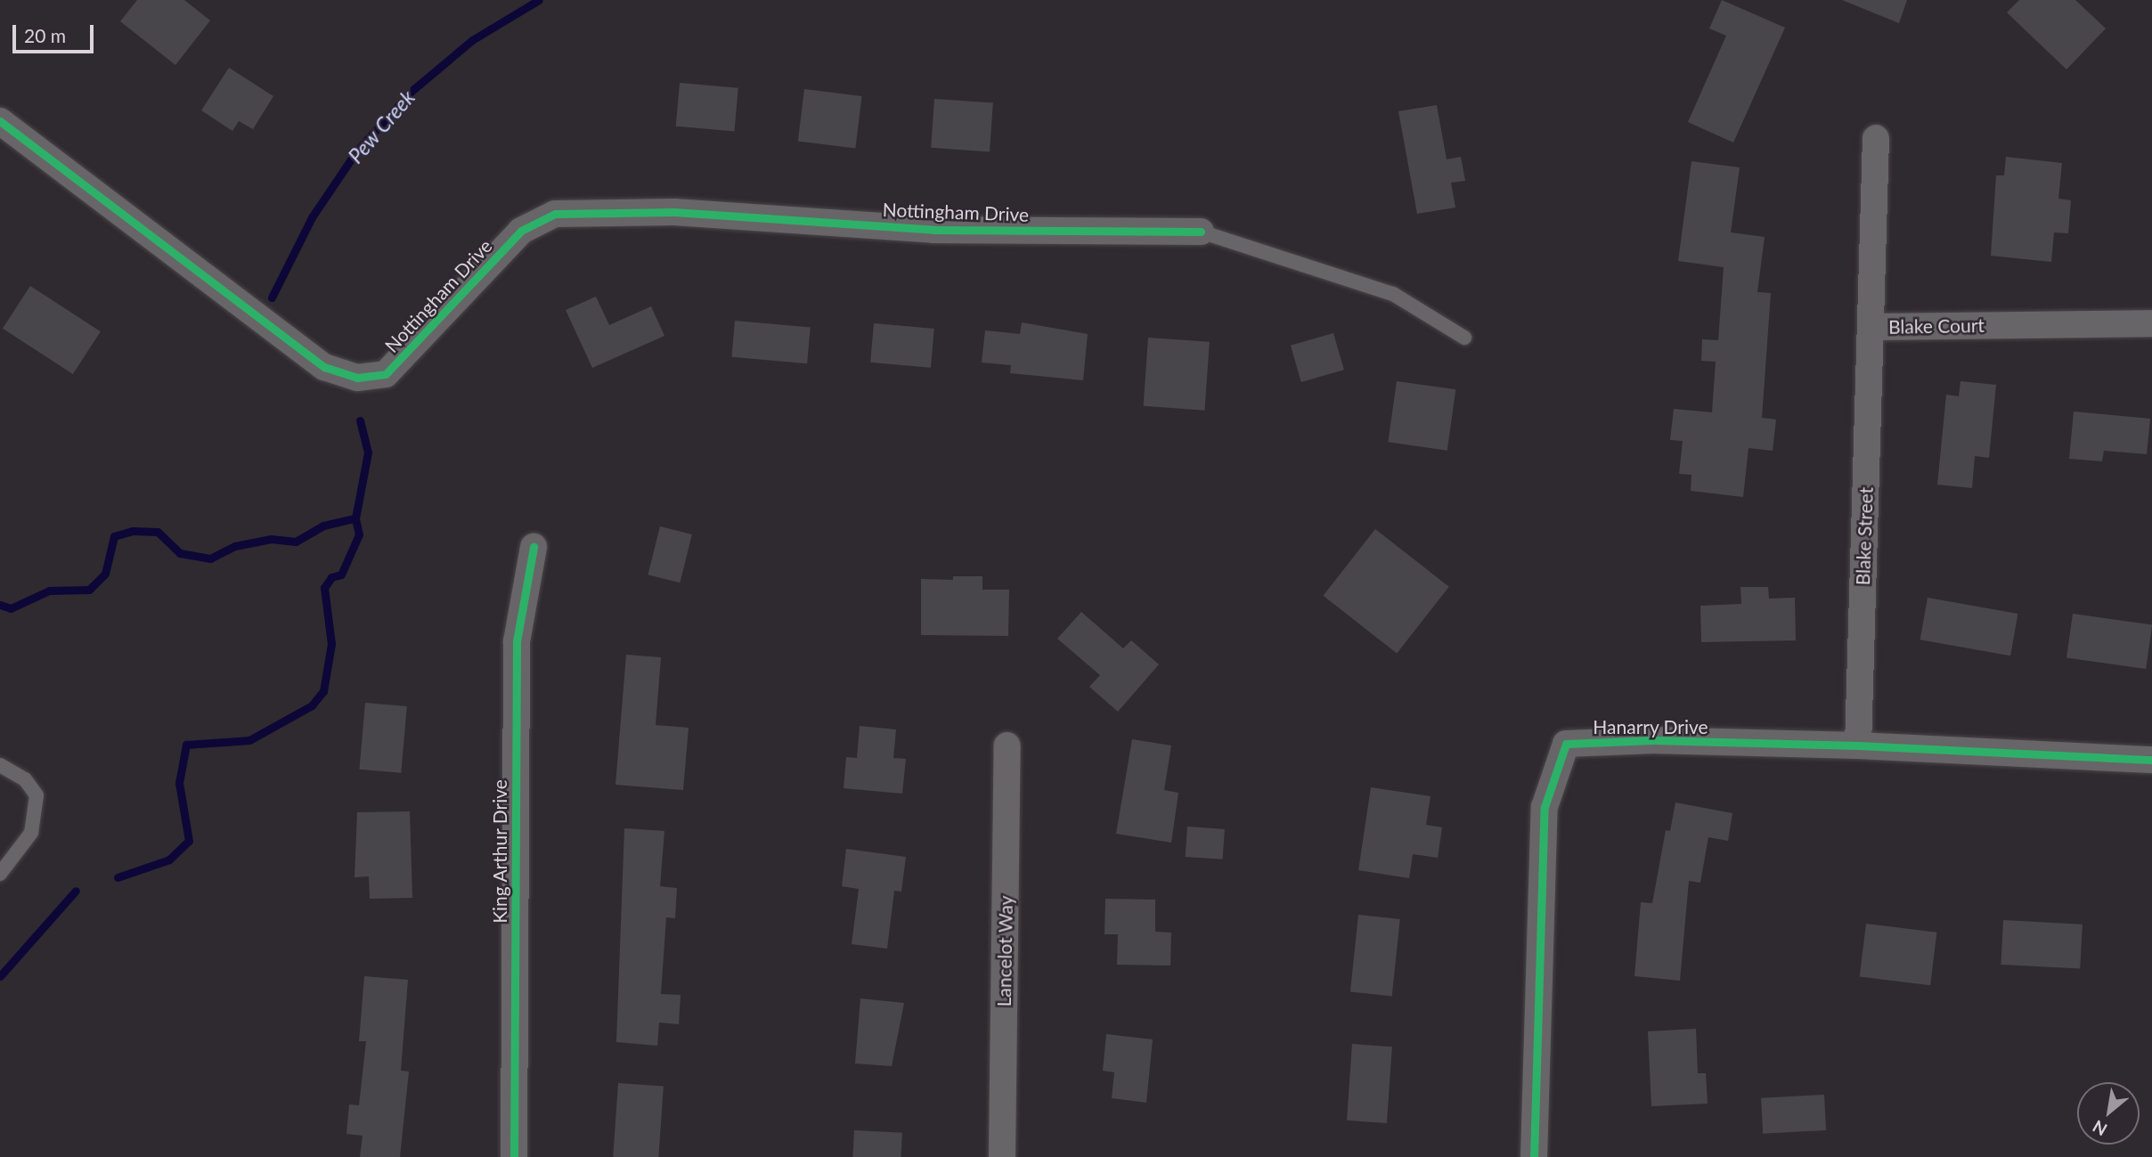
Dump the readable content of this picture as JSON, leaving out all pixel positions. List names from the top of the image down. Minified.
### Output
{"streets":{"street":["Nottingham Drive","Blake Court","Blake Street","Hanarry Drive","King Arthur Drive","Lancelot Way"]},"crossings":[["Blake Court","Blake Street"],["Blake Street","Hanarry Drive"]],"water":["Pew Creek"],"scale_bar":"20 m","north":"bottom left"}
